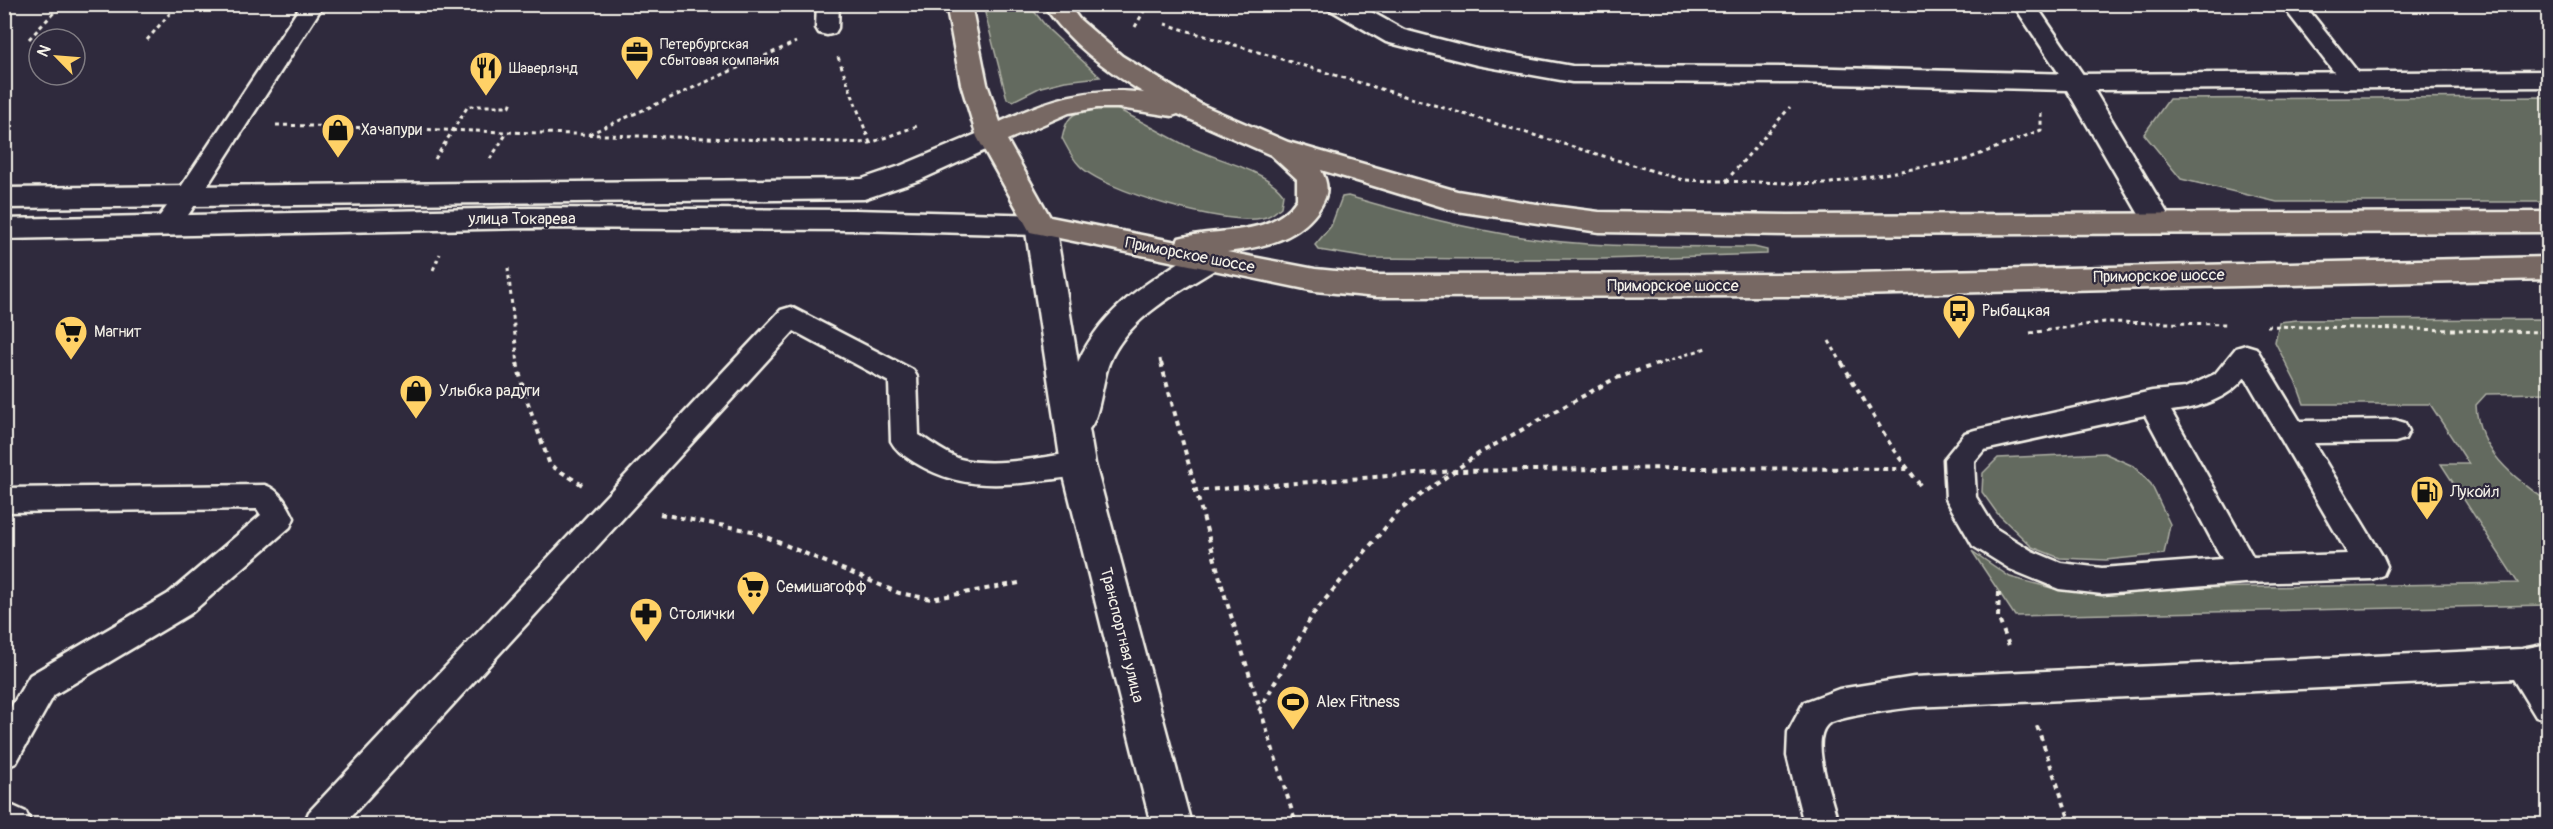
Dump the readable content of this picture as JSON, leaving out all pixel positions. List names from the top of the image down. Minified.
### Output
{"streets":{"highway":["Приморское шоссе"],"street":["улица Токарева","Транспортная улица"]},"crossings":[["улица Токарева","Приморское шоссе"],["улица Токарева","Транспортная улица"],["Приморское шоссе","Транспортная улица"]],"places":{"office":["Петербургская сбытовая компания"],"restaurant":["Шаверлэнд"],"shop":["Хачапури","Улыбка радуги"],"bus stop":["Рыбацкая"],"supermarket":["Магнит","Семишагофф"],"fuel station":["Лукойл"],"pharmacy":["Столички"],"sports":["Alex Fitness"]},"north":"top left"}
